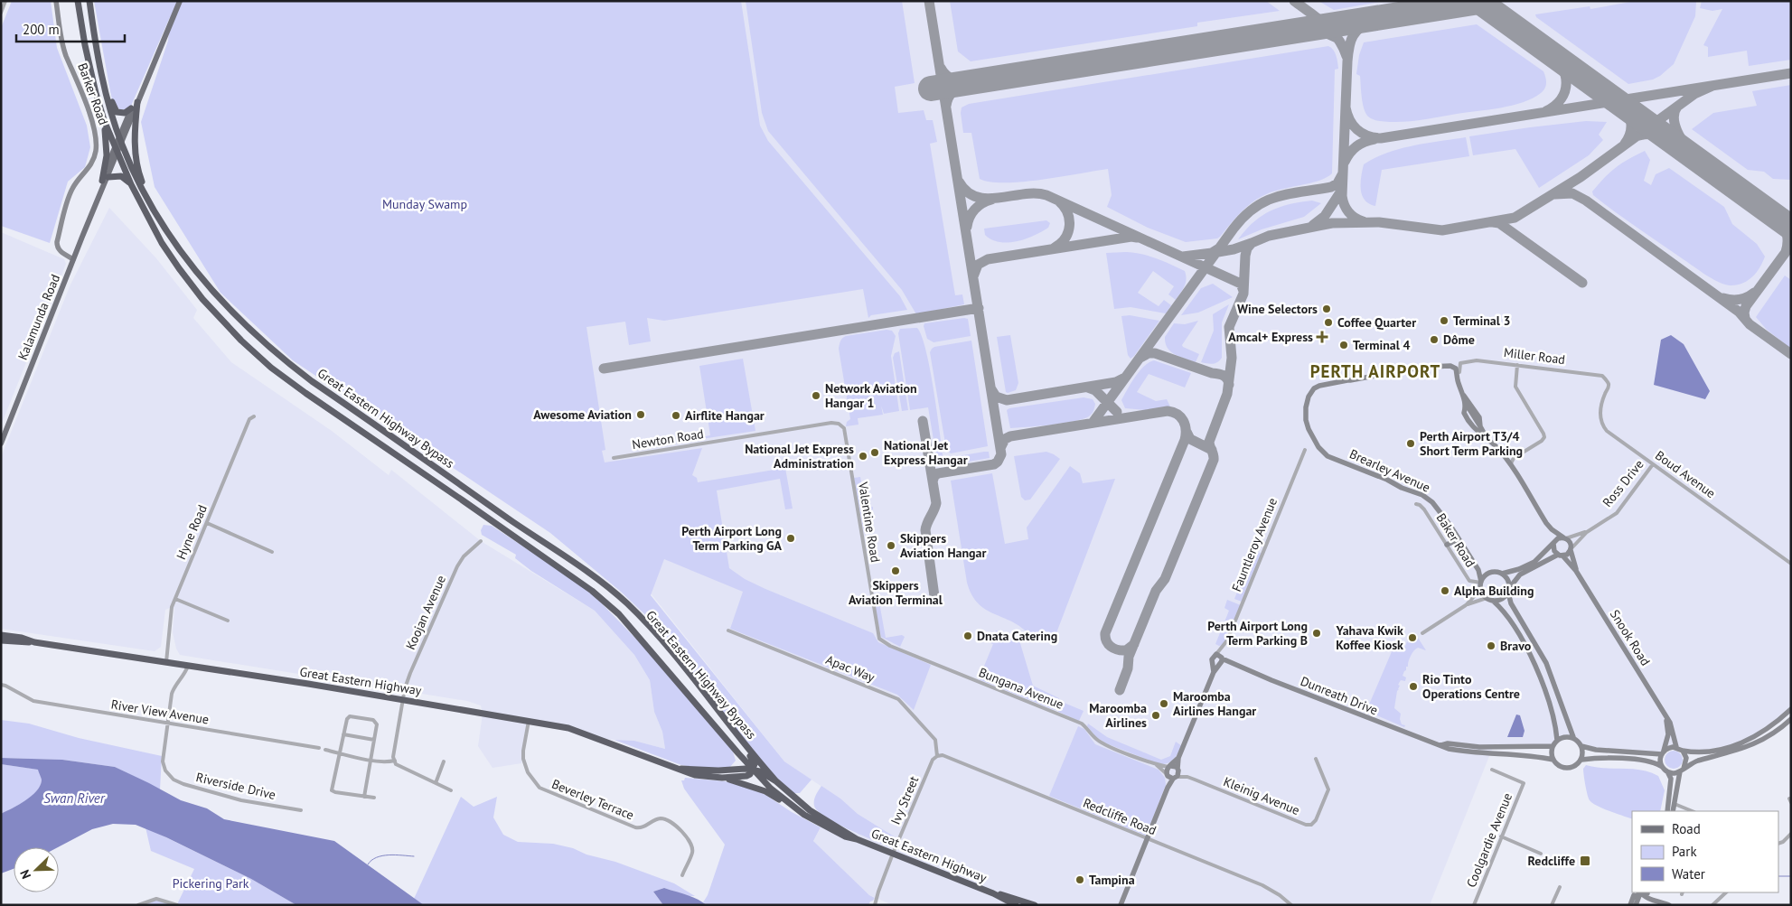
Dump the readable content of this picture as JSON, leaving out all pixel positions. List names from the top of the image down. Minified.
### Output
{"streets":{"highway":["Great Eastern Highway Bypass","Great Eastern Highway"],"main road":["Barker Road","Kalamunda Road","Brearley Avenue","Snook Road","Dunreath Drive"],"street":["Miller Road","Newton Road","Boud Avenue","Ross Drive","Valentine Road","Hyne Road","Baker Road","Fauntleroy Avenue","Koojan Avenue","Apac Way","Bungana Avenue","River View Avenue","Riverside Drive","Kleinig Avenue","Beverley Terrace","Ivy Street","Redcliffe Road","Coolgardie Avenue"]},"crossings":[["Barker Road","Kalamunda Road"],["Kalamunda Road","Great Eastern Highway Bypass"],["Miller Road","Boud Avenue"],["Great Eastern Highway Bypass","Great Eastern Highway"],["Newton Road","Valentine Road"],["Brearley Avenue","Baker Road"],["Boud Avenue","Ross Drive"],["Ross Drive","Snook Road"],["Valentine Road","Bungana Avenue"],["Hyne Road","Great Eastern Highway"],["Fauntleroy Avenue","Dunreath Drive"],["Koojan Avenue","Great Eastern Highway"],["Apac Way","Ivy Street"],["Apac Way","Redcliffe Road"],["Great Eastern Highway","Beverley Terrace"],["Great Eastern Highway","Ivy Street"],["Bungana Avenue","Kleinig Avenue"],["River View Avenue","Riverside Drive"],["Ivy Street","Redcliffe Road"]],"districts":["PERTH AIRPORT"],"water":["Swan River"],"parks":["Munday Swamp","Pickering Park"],"places":{"other":["Wine Selectors","Terminal 3","Coffee Quarter","Dôme","Terminal 4","Network Aviation Hangar 1","Awesome Aviation","Airflite Hangar","Perth Airport T3/4 Short Term Parking","National Jet Express Hangar","National Jet Express Administration","Perth Airport Long Term Parking GA","Skippers Aviation Hangar","Skippers Aviation Terminal","Alpha Building","Perth Airport Long Term Parking B","Dnata Catering","Yahava Kwik Koffee Kiosk","Bravo","Rio Tinto Operations Centre","Maroomba Airlines Hangar","Maroomba Airlines","Tampina"],"health":["Amcal+ Express"],"transit":["Redcliffe"]},"legend":["Road","Park","Water"],"scale_bar":"200 m","north":"bottom left"}
